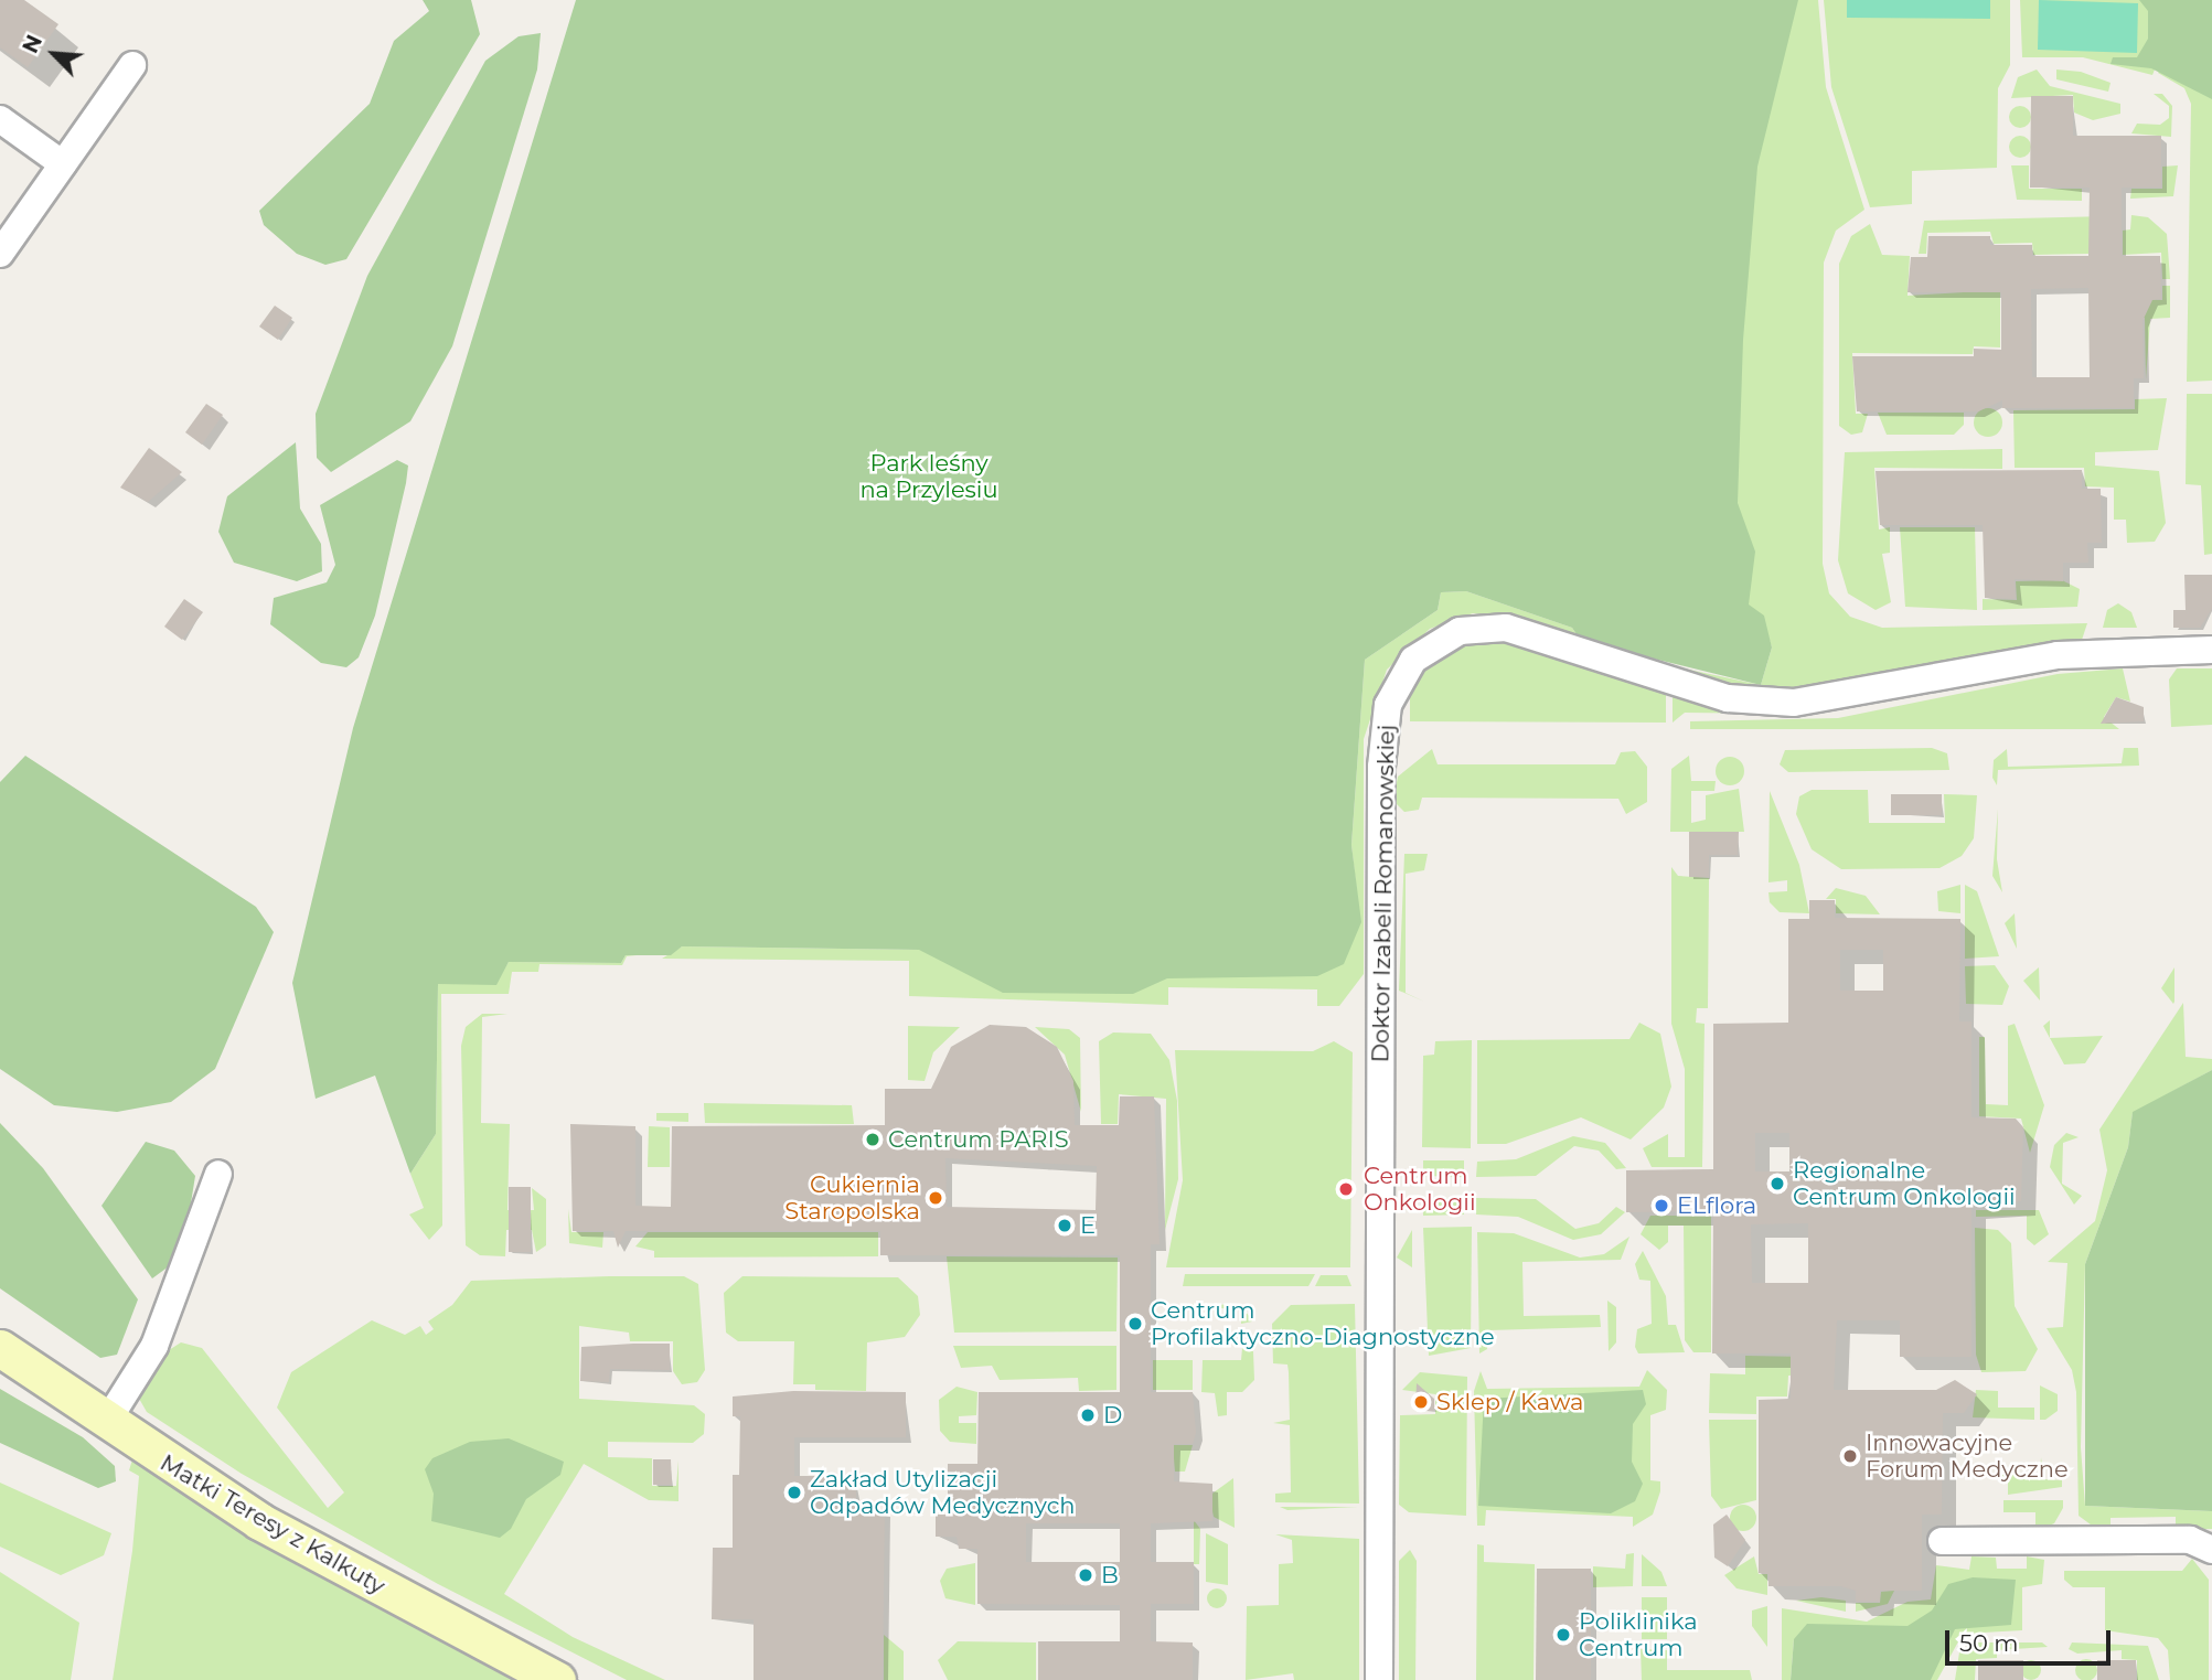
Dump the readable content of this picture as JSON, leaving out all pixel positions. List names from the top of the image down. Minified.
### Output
{"streets":{"street":["Doktor Izabeli Romanowskiej","Matki Teresy z Kalkuty"]},"parks":["Park leśny na Przylesiu"],"places":["Centrum PARIS","Regionalne Centrum Onkologii","Centrum Onkologii","Cukiernia Staropolska","ELflora","E","Centrum Profilaktyczno-Diagnostyczne","Sklep / Kawa","D","Innowacyjne Forum Medyczne","Zakład Utylizacji Odpadów Medycznych","B","Poliklinika Centrum"],"scale_bar":"50 m","north":"top left"}
